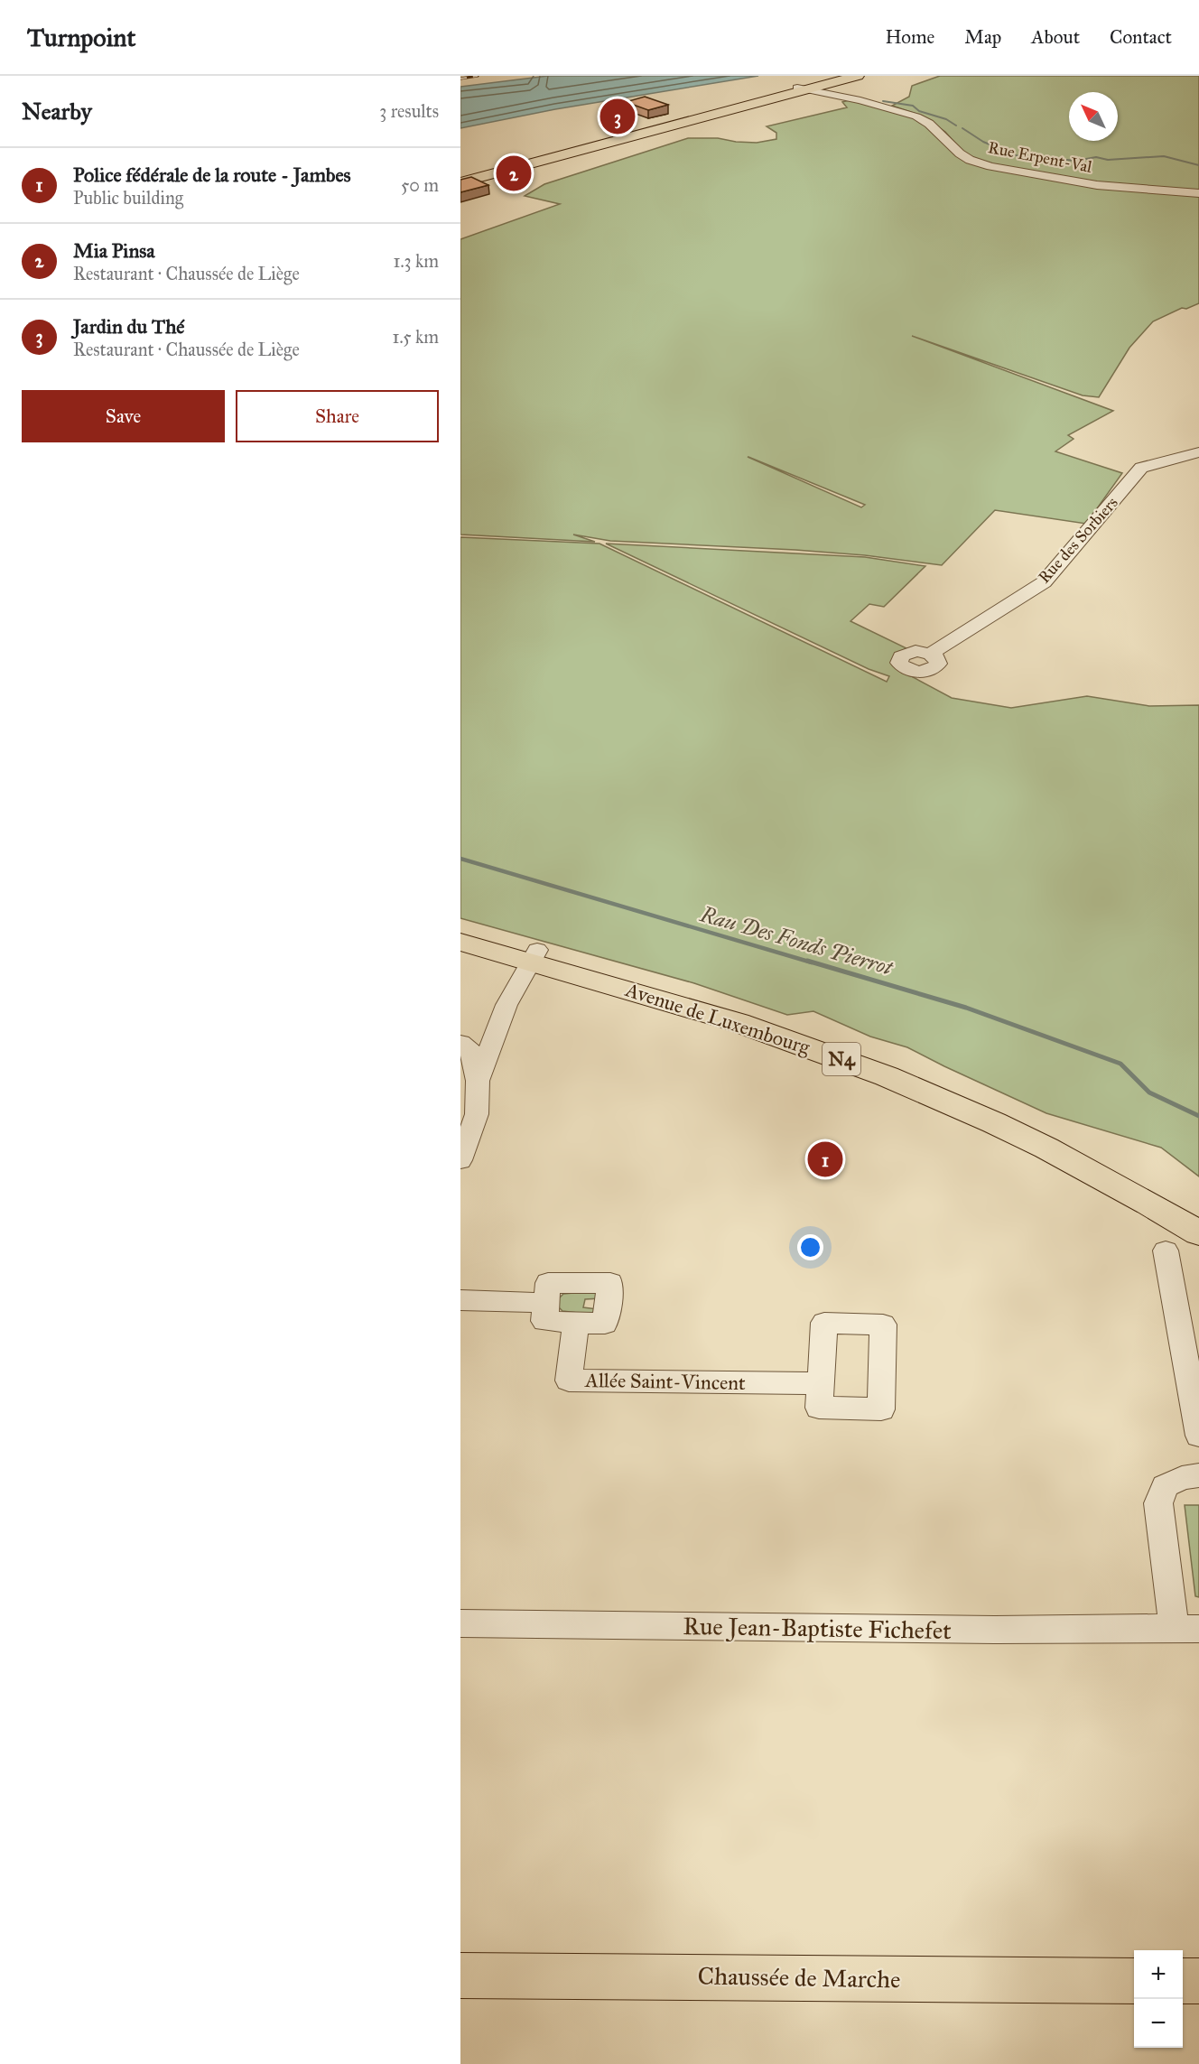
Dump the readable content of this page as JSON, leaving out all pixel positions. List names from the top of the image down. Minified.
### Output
{"streets":{"main road":["Avenue de Luxembourg","N4","Chaussée de Marche"],"street":["Rue Erpent-Val","Rue des Sorbiers","Allée Saint-Vincent","Rue Jean-Baptiste Fichefet"]},"water":["Rau Des Fonds Pierrot"],"north":"top left","page":{"header":"Turnpoint","nav":["Home","Map","About","Contact"],"heading":["Nearby","3 results"],"pins":["3","2","1"],"list":[{"mark":"1","name":"Police fédérale de la route - Jambes","note":"Public building","value":"50 m"},{"mark":"2","name":"Mia Pinsa","note":"Restaurant · Chaussée de Liège","value":"1.3 km"},{"mark":"3","name":"Jardin du Thé","note":"Restaurant · Chaussée de Liège","value":"1.5 km"}],"buttons":["Save","Share"],"map_buttons":["+","−"]}}
